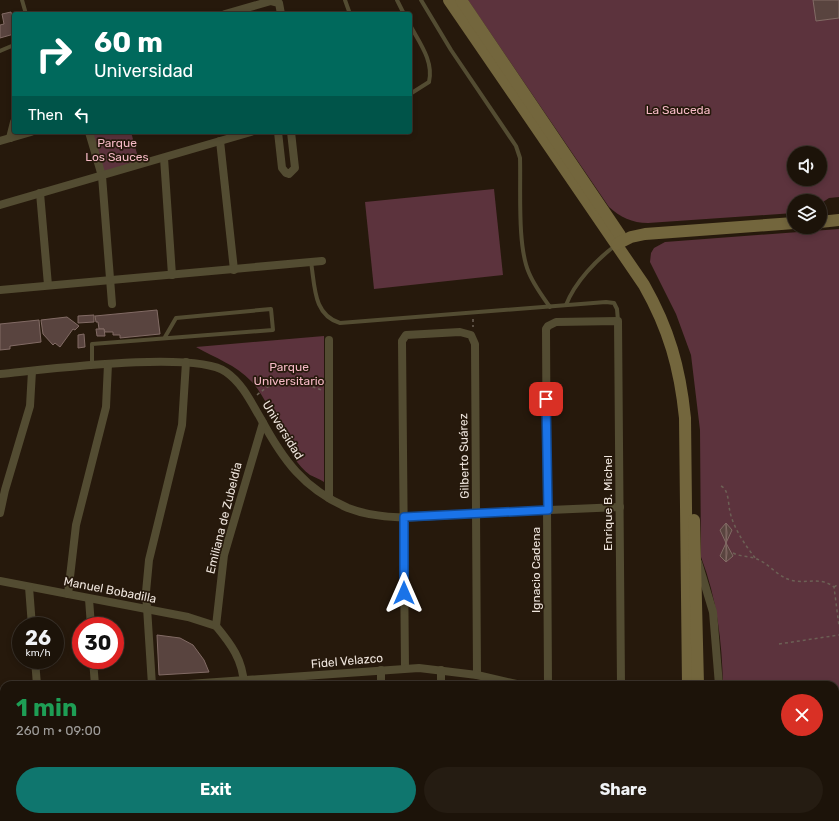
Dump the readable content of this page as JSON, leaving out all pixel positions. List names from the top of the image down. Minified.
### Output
{"streets":{"street":["Universidad","Gilberto Suárez","Enrique B. Michel","Emiliana de Zubeldia","Ignacio Cadena","Manuel Bobadilla","Fidel Velazco"]},"crossings":[["Universidad","Gilberto Suárez"],["Universidad","Enrique B. Michel"],["Universidad","Emiliana de Zubeldia"],["Universidad","Ignacio Cadena"],["Gilberto Suárez","Fidel Velazco"],["Enrique B. Michel","Ignacio Cadena"],["Emiliana de Zubeldia","Manuel Bobadilla"]],"parks":["La Sauceda","Parque Los Sauces","Parque Universitario"],"page":{"turn":["60 m","Universidad"],"then":"Then","speed":"26 km/h","limit":"30","heading":["1 min","260 m · 09:00"],"buttons":["Exit","Share"]}}
